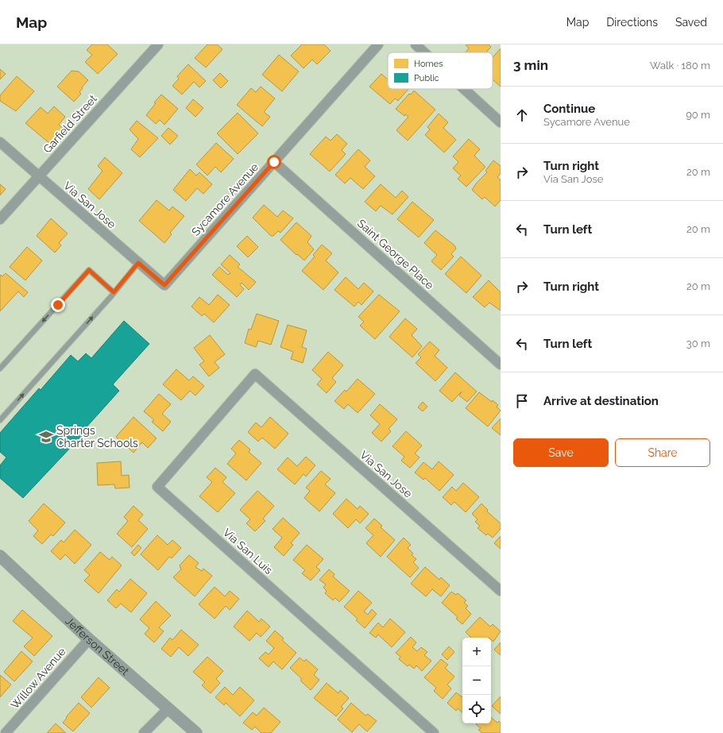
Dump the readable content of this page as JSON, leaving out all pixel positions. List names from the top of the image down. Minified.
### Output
{"streets":{"street":["Garfield Street","Sycamore Avenue","Via San Jose","Saint George Place","Via San Luis","Jefferson Street","Willow Avenue"]},"crossings":[["Garfield Street","Via San Jose"],["Sycamore Avenue","Via San Jose"],["Sycamore Avenue","Saint George Place"],["Via San Jose","Via San Luis"],["Jefferson Street","Willow Avenue"]],"places":{"school or university":["Springs Charter Schools"]},"legend":["Homes","Public"],"page":{"header":"Map","nav":["Map","Directions","Saved"],"heading":["3 min","Walk · 180 m"],"list":[["Continue","Sycamore Avenue","90 m"],["Turn right","Via San Jose","20 m"],["Turn left","20 m"],["Turn right","20 m"],["Turn left","30 m"],"Arrive at destination"],"buttons":["Save","Share"],"map_buttons":["+","−"]}}
